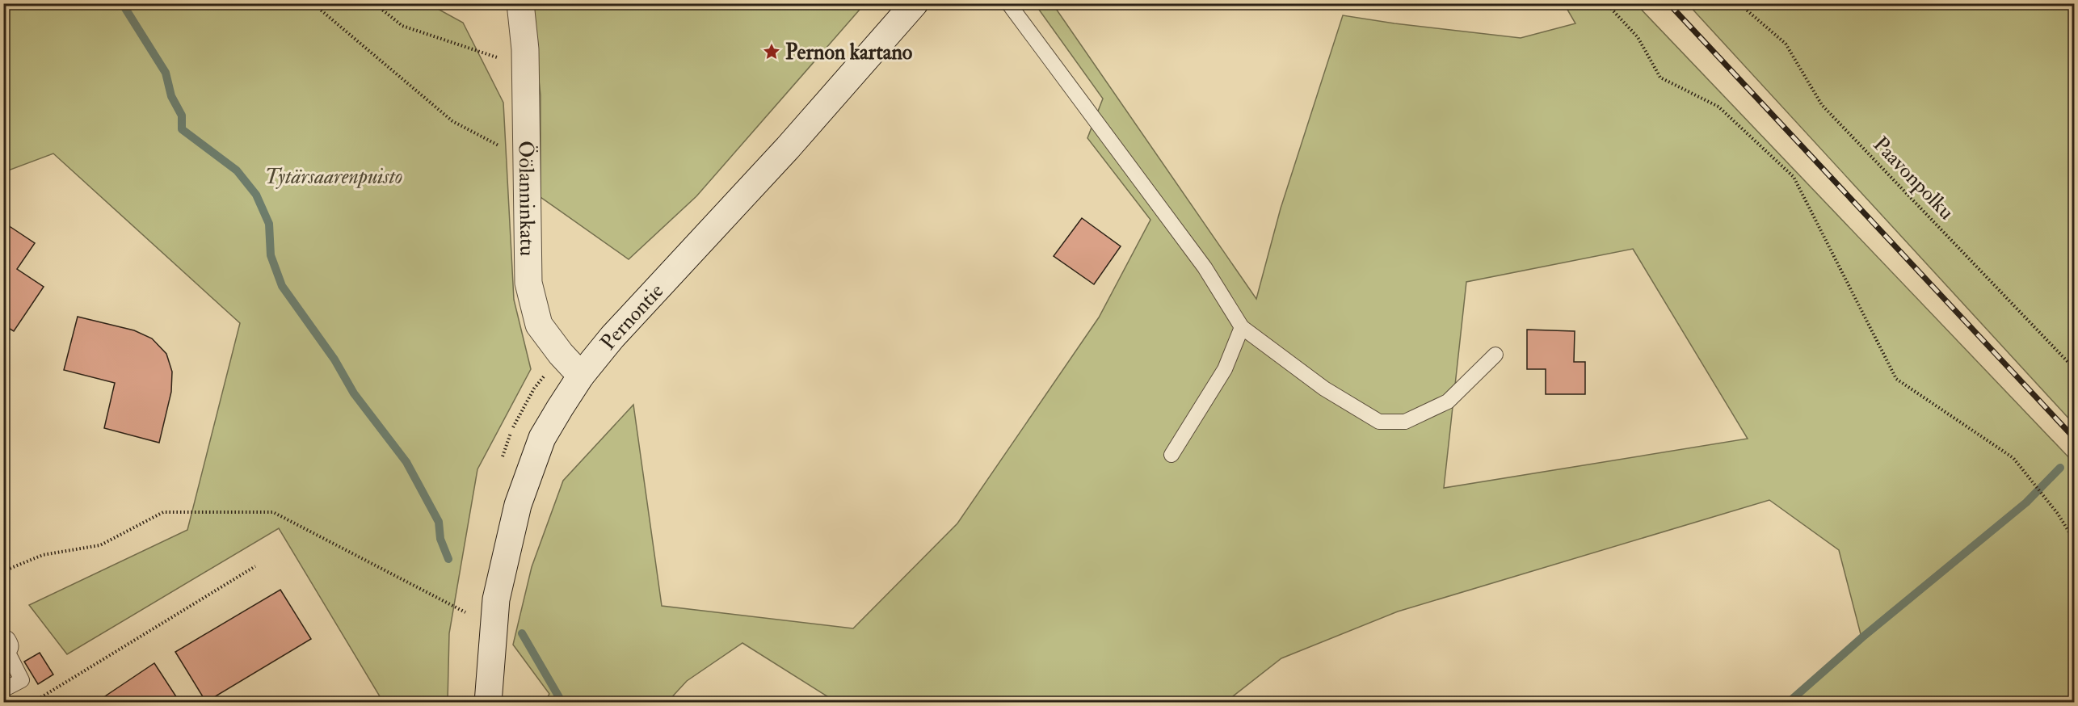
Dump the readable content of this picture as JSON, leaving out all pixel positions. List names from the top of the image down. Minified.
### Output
{"streets":{"street":["Öölanninkatu","Pernontie"],"path":["Paavonpolku"]},"crossings":[["Öölanninkatu","Pernontie"]],"parks":["Tytärsaarenpuisto"],"places":{"place":["Pernon kartano"]}}
